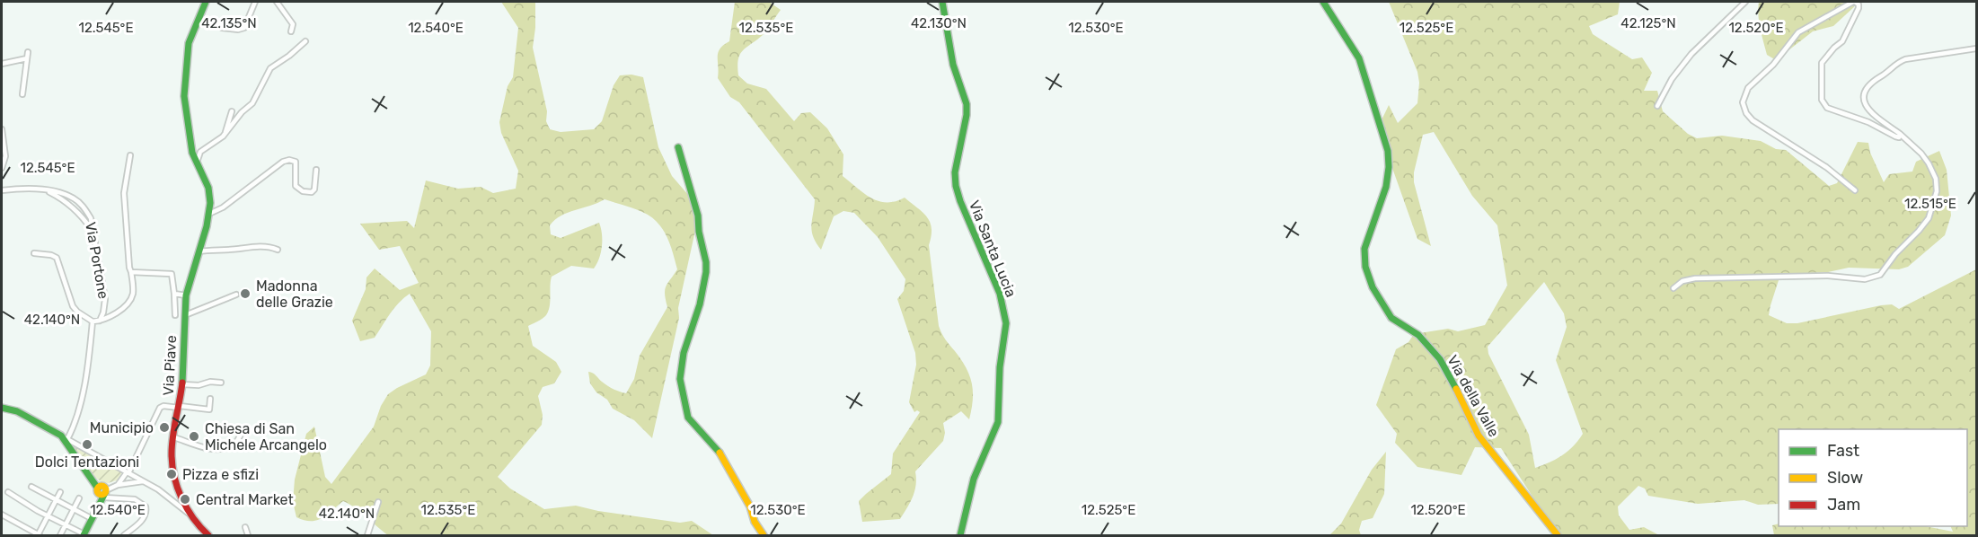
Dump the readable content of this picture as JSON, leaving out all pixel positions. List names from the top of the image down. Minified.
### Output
{"streets":{"street":["Via Santa Lucia","Via Portone","Via Piave","Via della Valle"]},"places":["Madonna delle Grazie","Municipio","Chiesa di San Michele Arcangelo","Dolci Tentazioni","Pizza e sfizi","Central Market"],"legend":["Fast","Slow","Jam"],"coordinates":["42.130°N","42.135°N","42.125°N","12.545°E","12.540°E","12.535°E","12.530°E","12.525°E","12.520°E","12.515°E","42.140°N"]}
